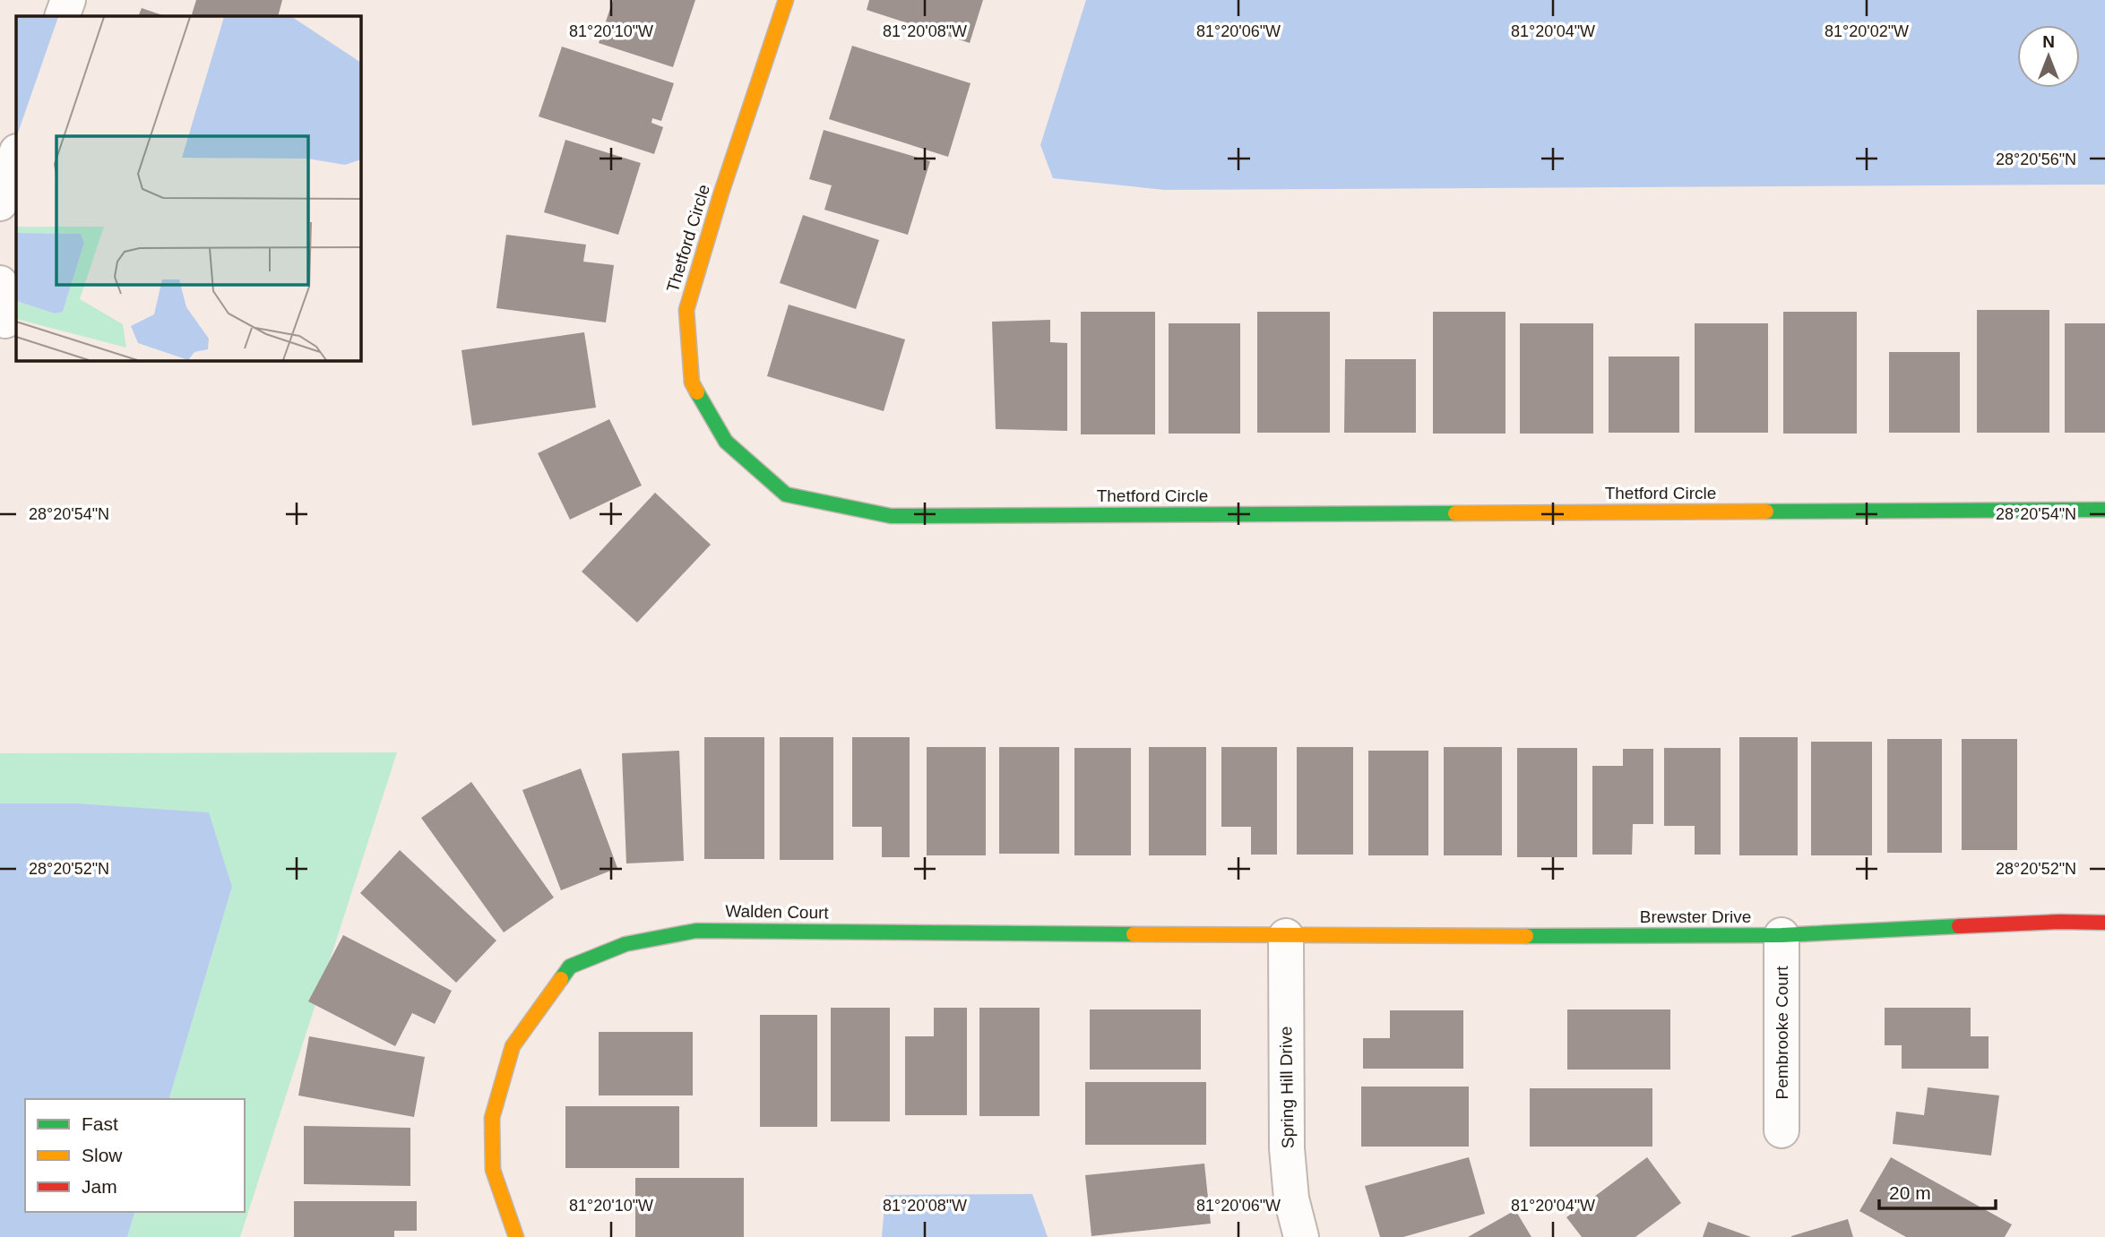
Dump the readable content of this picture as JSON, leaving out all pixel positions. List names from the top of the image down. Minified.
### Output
{"streets":{"street":["Thetford Circle","Walden Court","Brewster Drive","Pembrooke Court","Spring Hill Drive"]},"crossings":[["Walden Court","Brewster Drive"],["Walden Court","Spring Hill Drive"],["Brewster Drive","Pembrooke Court"],["Brewster Drive","Spring Hill Drive"]],"legend":["Fast","Slow","Jam"],"scale_bar":"20 m","north":"top","coordinates":["81°20'10\"W","81°20'08\"W","81°20'06\"W","81°20'04\"W","81°20'02\"W","28°20'56\"N","28°20'54\"N","28°20'52\"N"]}
